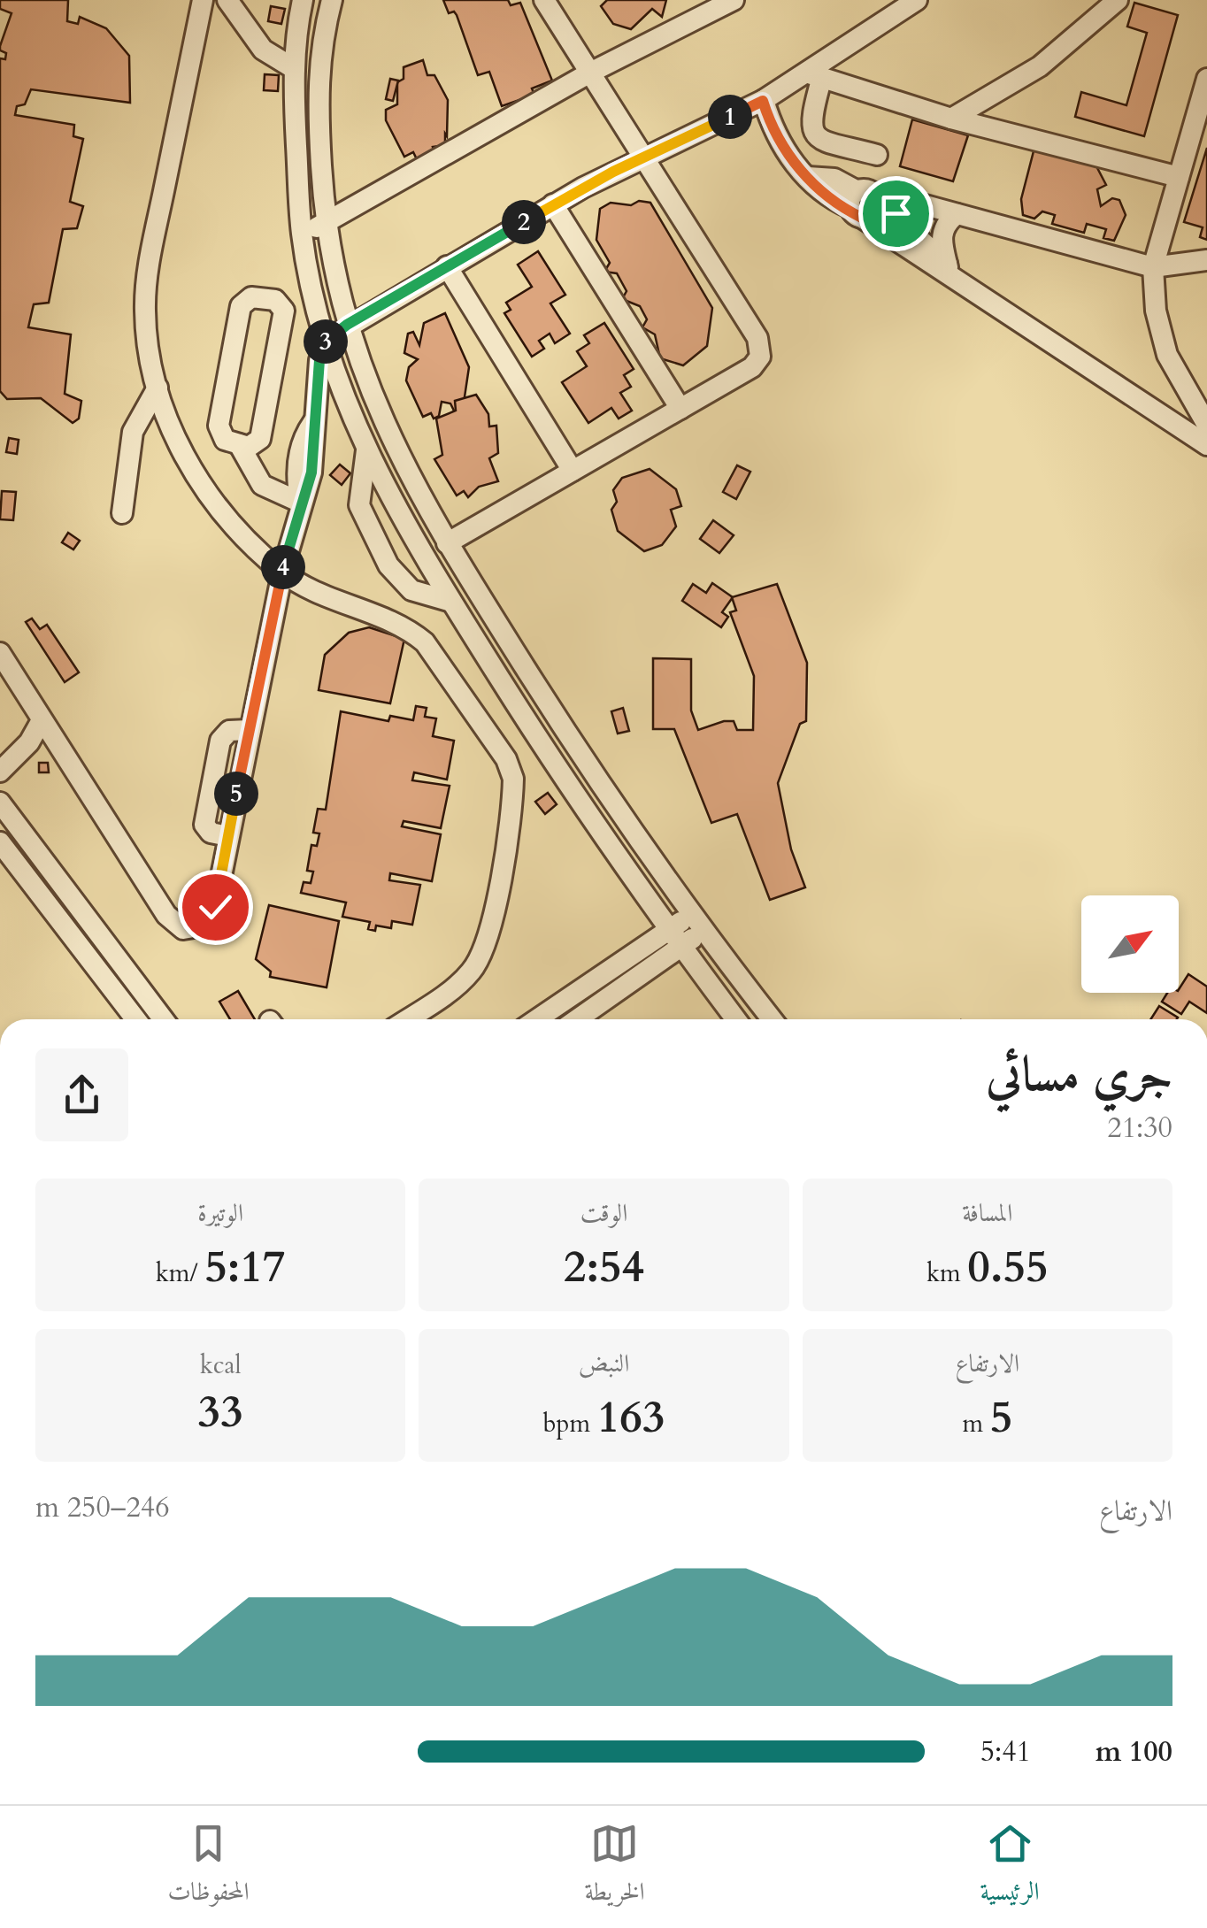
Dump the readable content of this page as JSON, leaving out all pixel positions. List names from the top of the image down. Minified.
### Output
{"north":"top right","page":{"pins":["1","2","3","4","5"],"heading":["جري مسائي","21:30"],"stats":[["المسافة","0.55 km"],["الوقت","2:54"],["الوتيرة","5:17 /km"],["الارتفاع","5 m"],["النبض","163 bpm"],["kcal","33"]],"chart":["الارتفاع","246–250 m"],"list":[{"name":"100 m","note":"5:41"}],"tabs":["الرئيسية","الخريطة","المحفوظات"]}}
